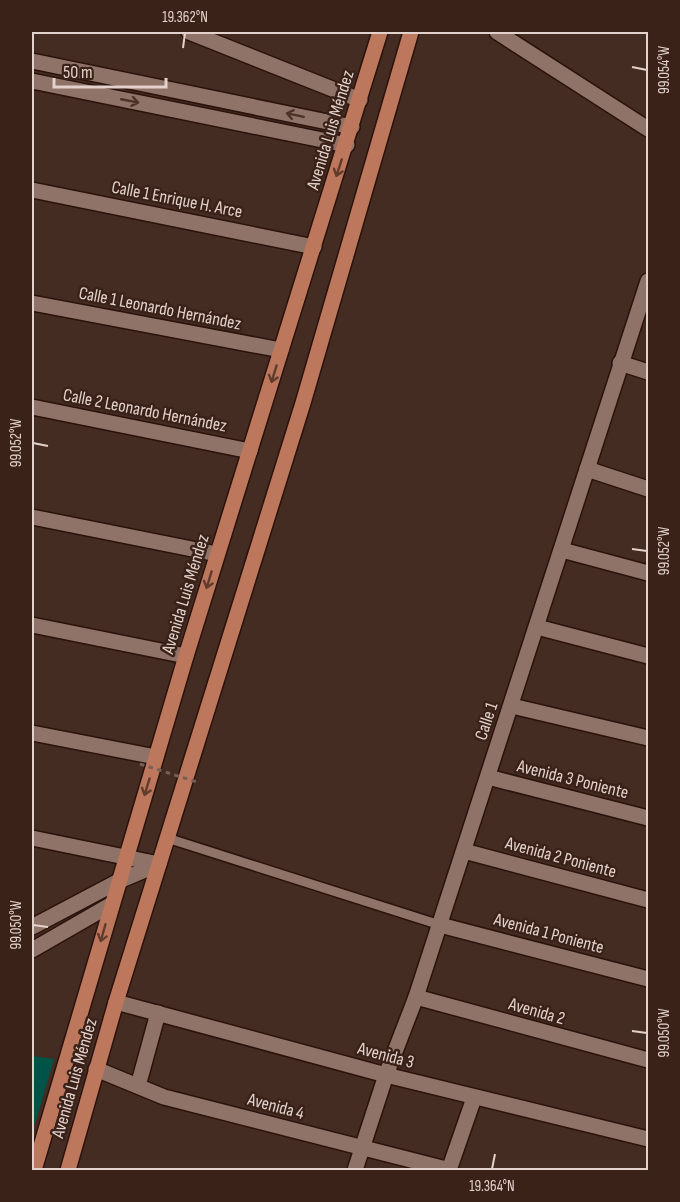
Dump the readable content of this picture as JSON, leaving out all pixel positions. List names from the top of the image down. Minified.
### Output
{"streets":{"main road":["Avenida Luis Méndez"],"street":["Calle 1 Enrique H. Arce","Calle 1 Leonardo Hernández","Calle 2 Leonardo Hernández","Calle 1","Avenida 3 Poniente","Avenida 2 Poniente","Avenida 1 Poniente","Avenida 2","Avenida 3","Avenida 4"]},"crossings":[["Avenida Luis Méndez","Calle 1 Enrique H. Arce"],["Avenida Luis Méndez","Calle 1 Leonardo Hernández"],["Avenida Luis Méndez","Calle 2 Leonardo Hernández"],["Avenida Luis Méndez","Avenida 3"],["Avenida Luis Méndez","Avenida 4"],["Calle 1","Avenida 3 Poniente"],["Calle 1","Avenida 2 Poniente"],["Calle 1","Avenida 1 Poniente"],["Calle 1","Avenida 2"],["Calle 1","Avenida 3"],["Calle 1","Avenida 4"]],"scale_bar":"50 m","coordinates":["19.362°N","99.054°W","99.052°W","99.050°W","19.364°N"]}
